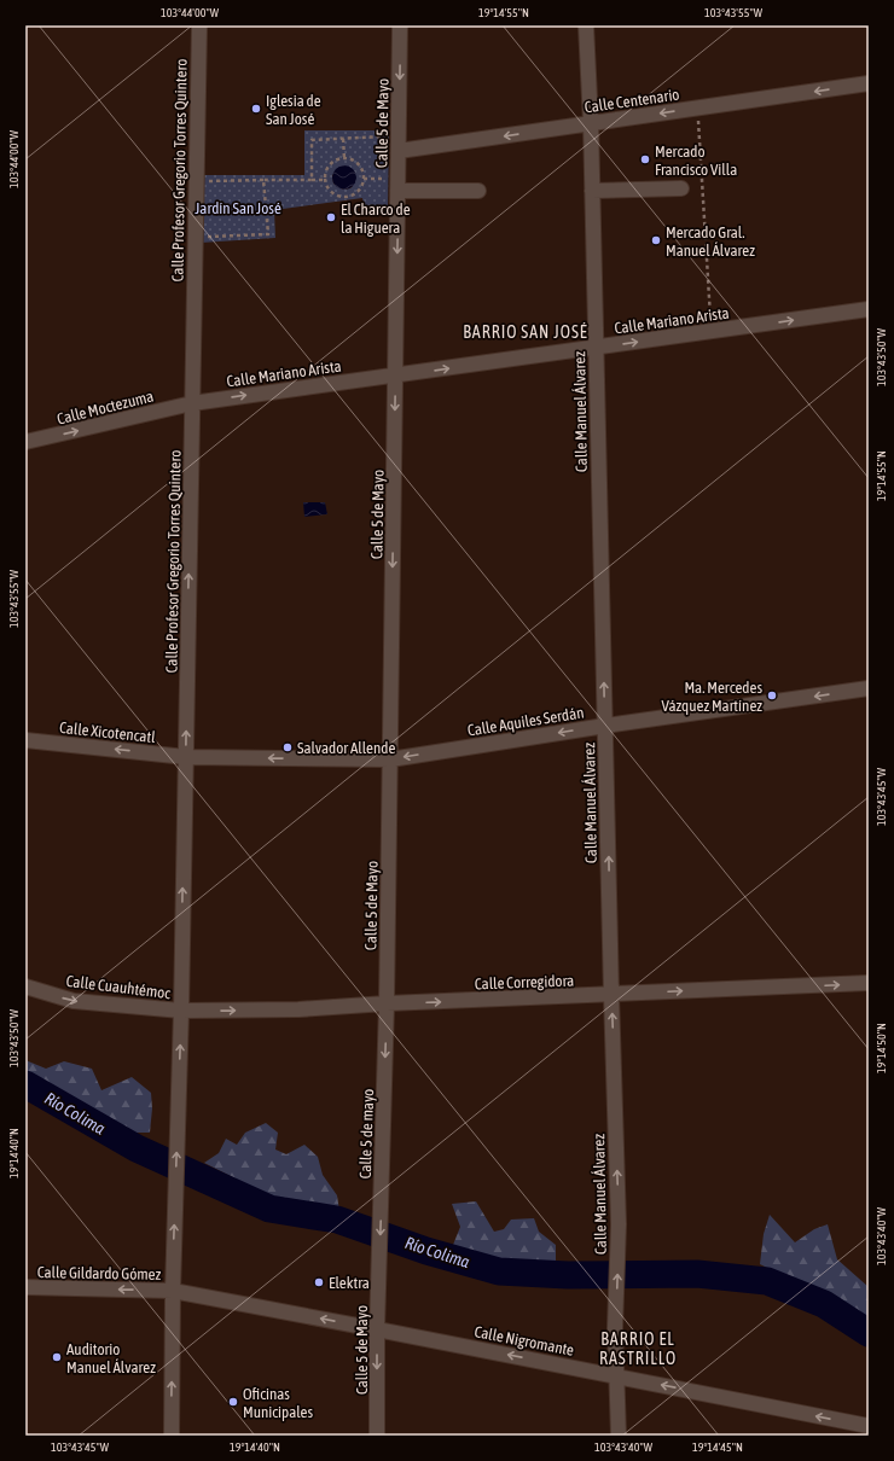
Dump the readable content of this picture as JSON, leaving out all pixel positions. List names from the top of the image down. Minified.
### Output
{"streets":{"street":["Calle Centenario","Calle 5 de Mayo","Calle Profesor Gregorio Torres Quintero","Calle Mariano Arista","Calle Moctezuma","Calle Manuel Álvarez","Calle Aquiles Serdán","Calle Xicotencatl","Calle Corregidora","Calle Cuauhtémoc","Calle 5 de mayo","Calle Gildardo Gómez","Calle Nigromante"]},"crossings":[["Calle Centenario","Calle 5 de Mayo"],["Calle Centenario","Calle Manuel Álvarez"],["Calle 5 de Mayo","Calle Mariano Arista"],["Calle 5 de Mayo","Calle Aquiles Serdán"],["Calle 5 de Mayo","Calle Corregidora"],["Calle 5 de Mayo","Calle 5 de mayo"],["Calle 5 de Mayo","Calle Nigromante"],["Calle Profesor Gregorio Torres Quintero","Calle Mariano Arista"],["Calle Profesor Gregorio Torres Quintero","Calle Moctezuma"],["Calle Profesor Gregorio Torres Quintero","Calle Aquiles Serdán"],["Calle Profesor Gregorio Torres Quintero","Calle Xicotencatl"],["Calle Profesor Gregorio Torres Quintero","Calle Corregidora"],["Calle Profesor Gregorio Torres Quintero","Calle Cuauhtémoc"],["Calle Profesor Gregorio Torres Quintero","Calle Gildardo Gómez"],["Calle Profesor Gregorio Torres Quintero","Calle Nigromante"],["Calle Mariano Arista","Calle Moctezuma"],["Calle Mariano Arista","Calle Manuel Álvarez"],["Calle Manuel Álvarez","Calle Aquiles Serdán"],["Calle Manuel Álvarez","Calle Corregidora"],["Calle Manuel Álvarez","Calle Nigromante"],["Calle Aquiles Serdán","Calle Xicotencatl"],["Calle Corregidora","Calle Cuauhtémoc"],["Calle Corregidora","Calle 5 de mayo"],["Calle Gildardo Gómez","Calle Nigromante"]],"one_way":["Calle 5 de Mayo","Calle Profesor Gregorio Torres Quintero","Calle Mariano Arista","Calle Moctezuma","Calle Manuel Álvarez","Calle Aquiles Serdán","Calle Xicotencatl","Calle Corregidora","Calle Cuauhtémoc","Calle 5 de mayo","Calle Gildardo Gómez","Calle Nigromante"],"districts":["BARRIO SAN JOSÉ","BARRIO EL RASTRILLO"],"water":["Río Colima"],"parks":["Jardín San José"],"places":["Iglesia de San José","Mercado Francisco Villa","El Charco de la Higuera","Mercado Gral. Manuel Álvarez","Ma. Mercedes Vázquez Martínez","Salvador Allende","Elektra","Auditorio Manuel Álvarez","Oficinas Municipales"],"coordinates":["103°44'00\"W","19°14'55\"N","103°43'55\"W","103°43'50\"W","103°43'45\"W","19°14'50\"N","19°14'40\"N","103°43'40\"W","19°14'45\"N"]}
